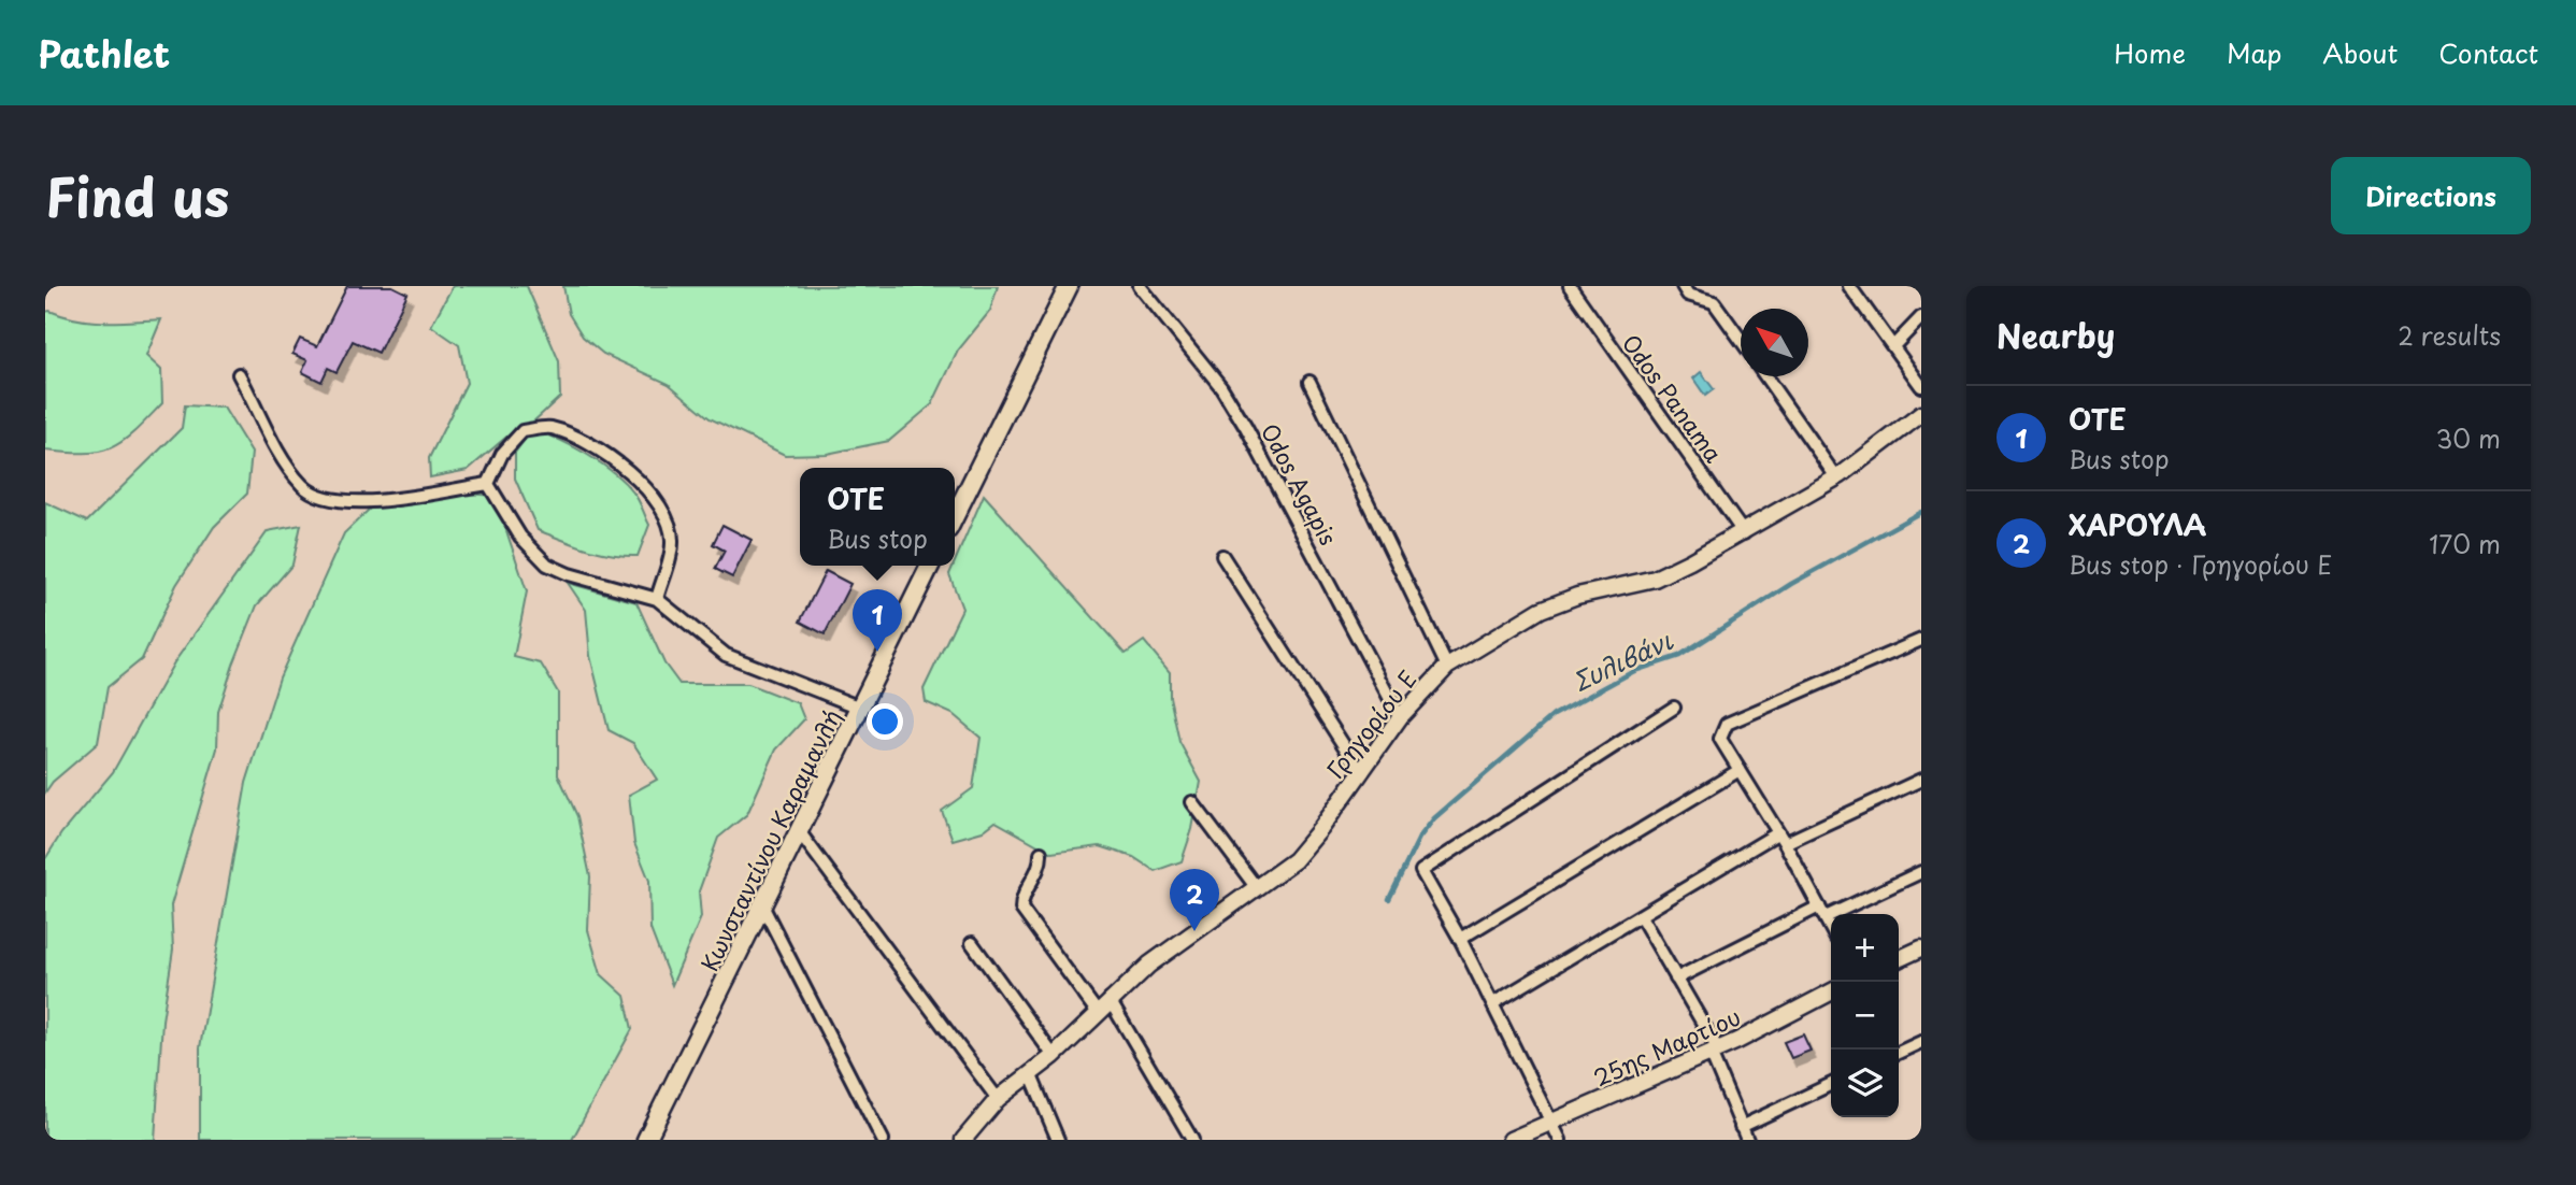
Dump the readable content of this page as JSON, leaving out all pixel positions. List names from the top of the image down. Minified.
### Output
{"streets":{"main road":["Κωνσταντίνου Καραμανλή"],"street":["Odos Panama","Odos Agapis","Γρηγορίου Ε","25ης Μαρτίου"]},"crossings":[["Odos Panama","Γρηγορίου Ε"],["Odos Agapis","Γρηγορίου Ε"]],"water":["Συλιβάνι"],"north":"top left","page":{"header":"Pathlet","nav":["Home","Map","About","Contact"],"title":"Find us","buttons":"Directions","heading":["Nearby","2 results"],"list":[{"mark":"1","name":"ΟΤΕ","note":"Bus stop","value":"30 m"},{"mark":"2","name":"ΧΑΡΟΥΛΑ","note":"Bus stop · Γρηγορίου Ε","value":"170 m"}],"popup":["ΟΤΕ","Bus stop"],"pins":["1","2"],"map_buttons":["+","−"]}}
